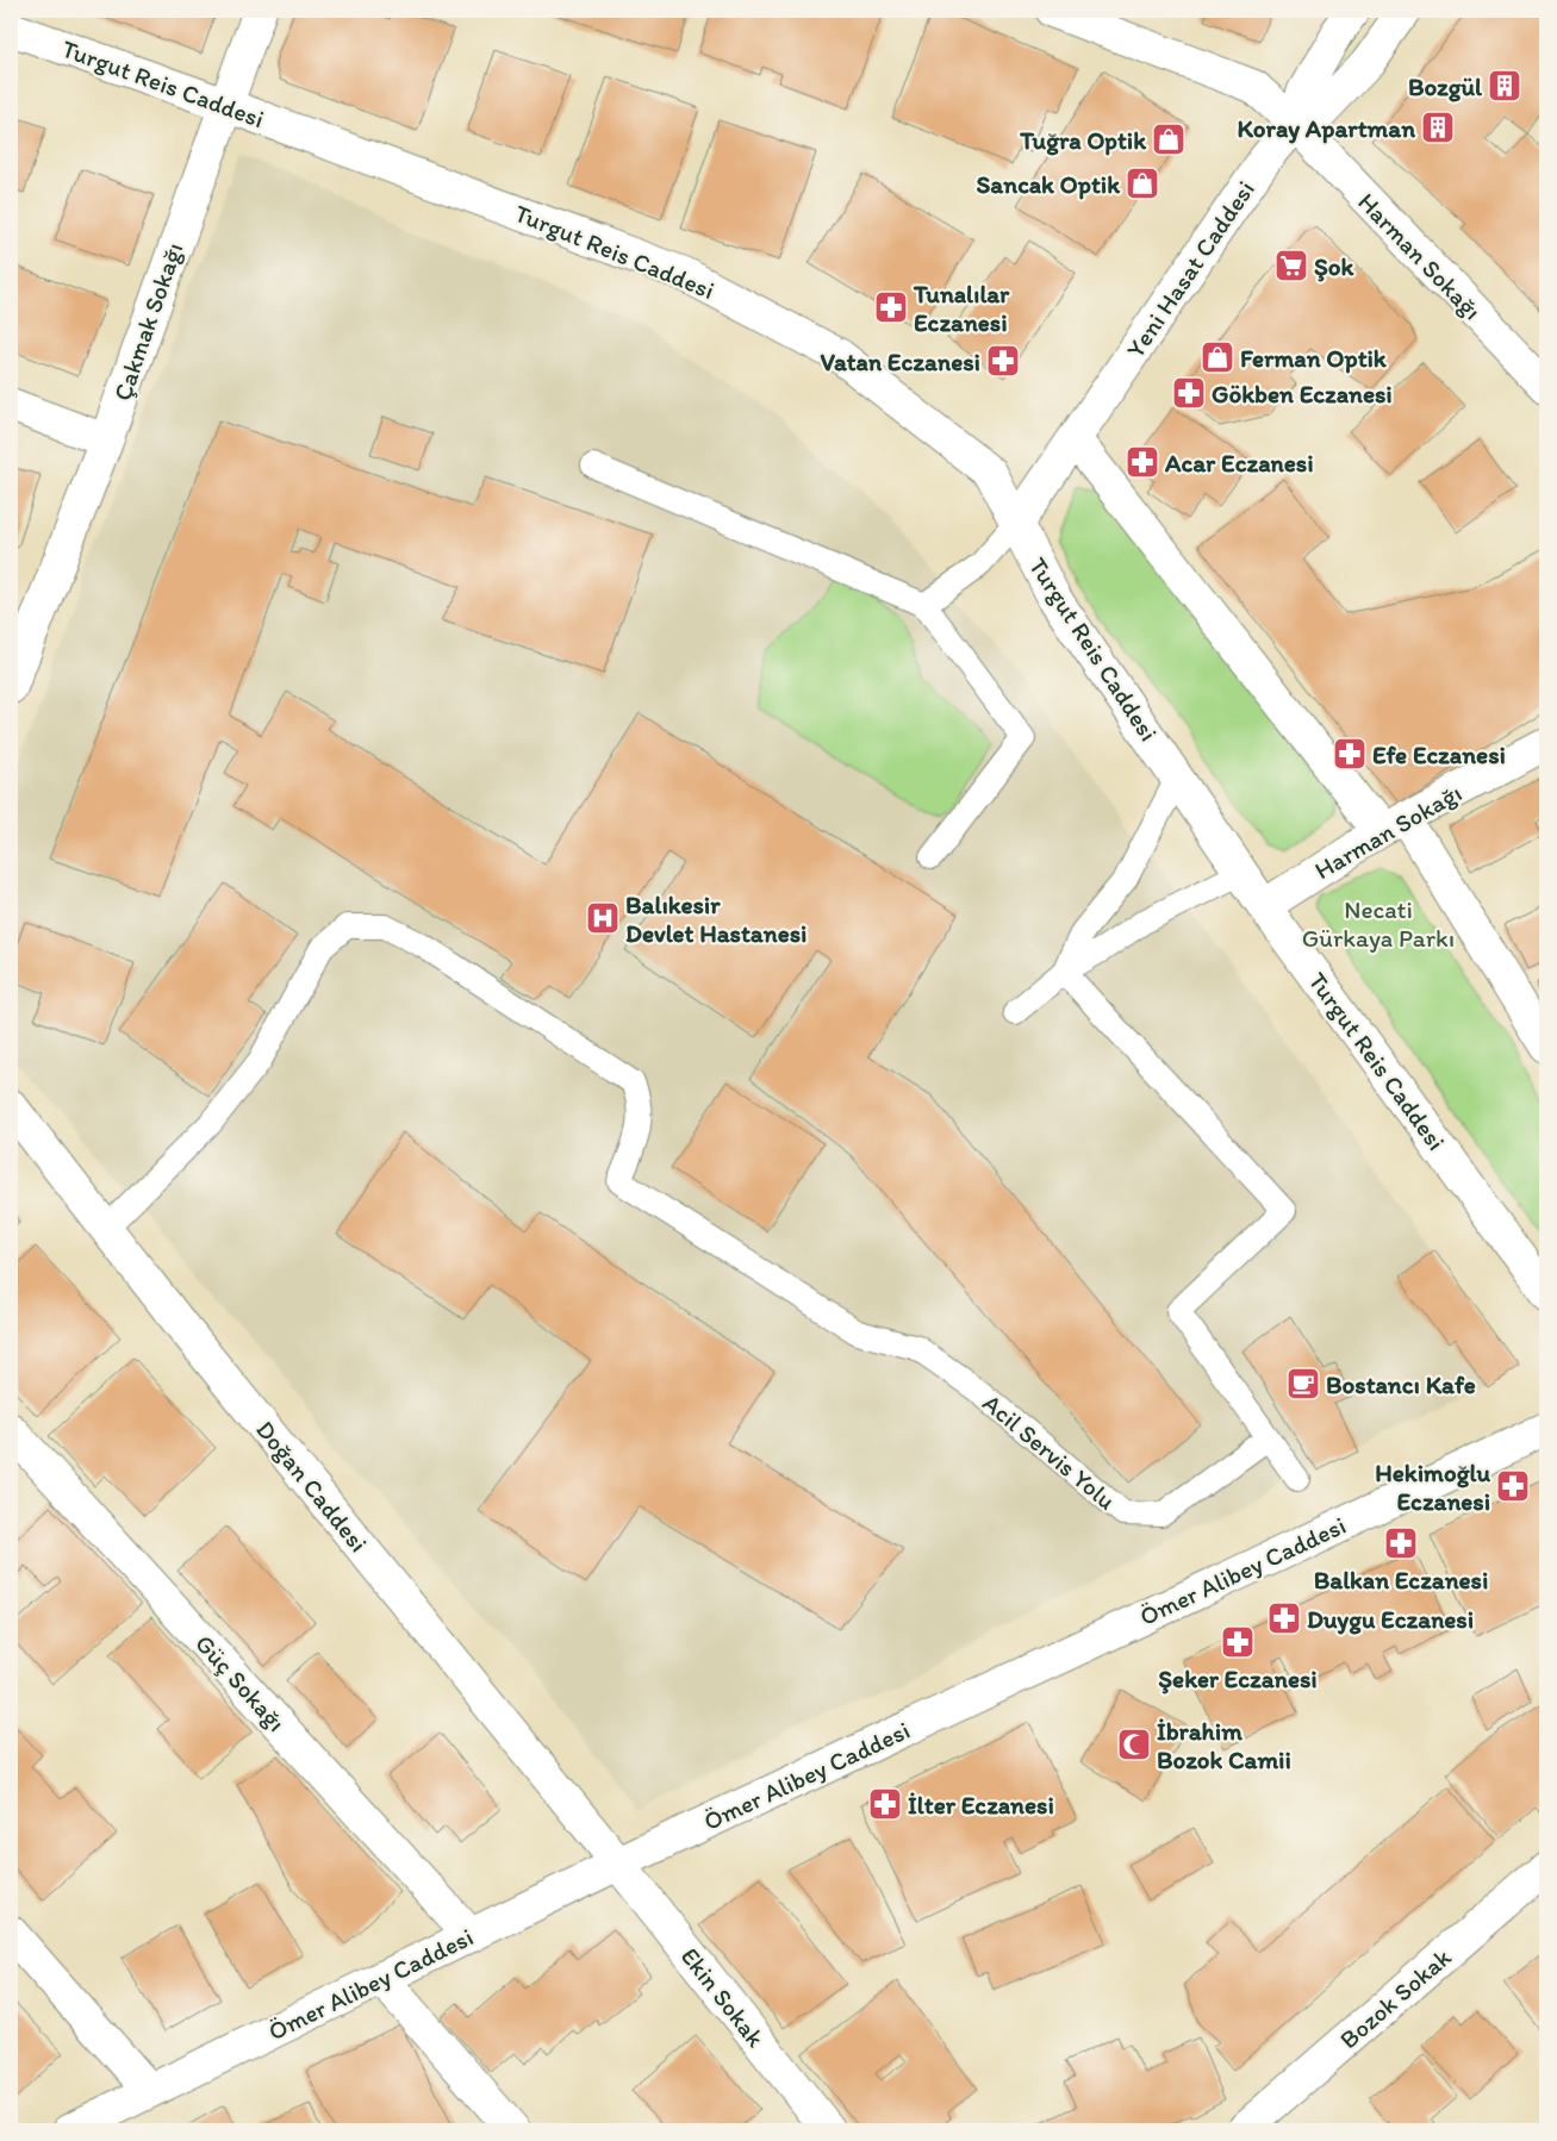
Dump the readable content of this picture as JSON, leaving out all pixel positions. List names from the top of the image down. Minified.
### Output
{"streets":{"street":["Turgut Reis Caddesi","Harman Sokağı","Yeni Hasat Caddesi","Çakmak Sokağı","Doğan Caddesi","Ömer Alibey Caddesi","Güç Sokağı","Ekin Sokak","Bozok Sokak"],"lane":["Acil Servis Yolu"]},"crossings":[["Turgut Reis Caddesi","Harman Sokağı"],["Turgut Reis Caddesi","Yeni Hasat Caddesi"],["Turgut Reis Caddesi","Çakmak Sokağı"],["Harman Sokağı","Yeni Hasat Caddesi"],["Acil Servis Yolu","Doğan Caddesi"],["Doğan Caddesi","Ömer Alibey Caddesi"],["Doğan Caddesi","Ekin Sokak"],["Ömer Alibey Caddesi","Güç Sokağı"],["Ömer Alibey Caddesi","Ekin Sokak"]],"parks":["Necati Gürkaya Parkı"],"places":{"building":["Bozgül","Koray Apartman"],"shop":["Tuğra Optik","Sancak Optik","Ferman Optik"],"supermarket":["Şok"],"pharmacy":["Tunalılar Eczanesi","Vatan Eczanesi","Gökben Eczanesi","Acar Eczanesi","Efe Eczanesi","Hekimoğlu Eczanesi","Balkan Eczanesi","Duygu Eczanesi","Şeker Eczanesi","İlter Eczanesi"],"hospital":["Balıkesir Devlet Hastanesi"],"cafe":["Bostancı Kafe"],"mosque":["İbrahim Bozok Camii"]}}
